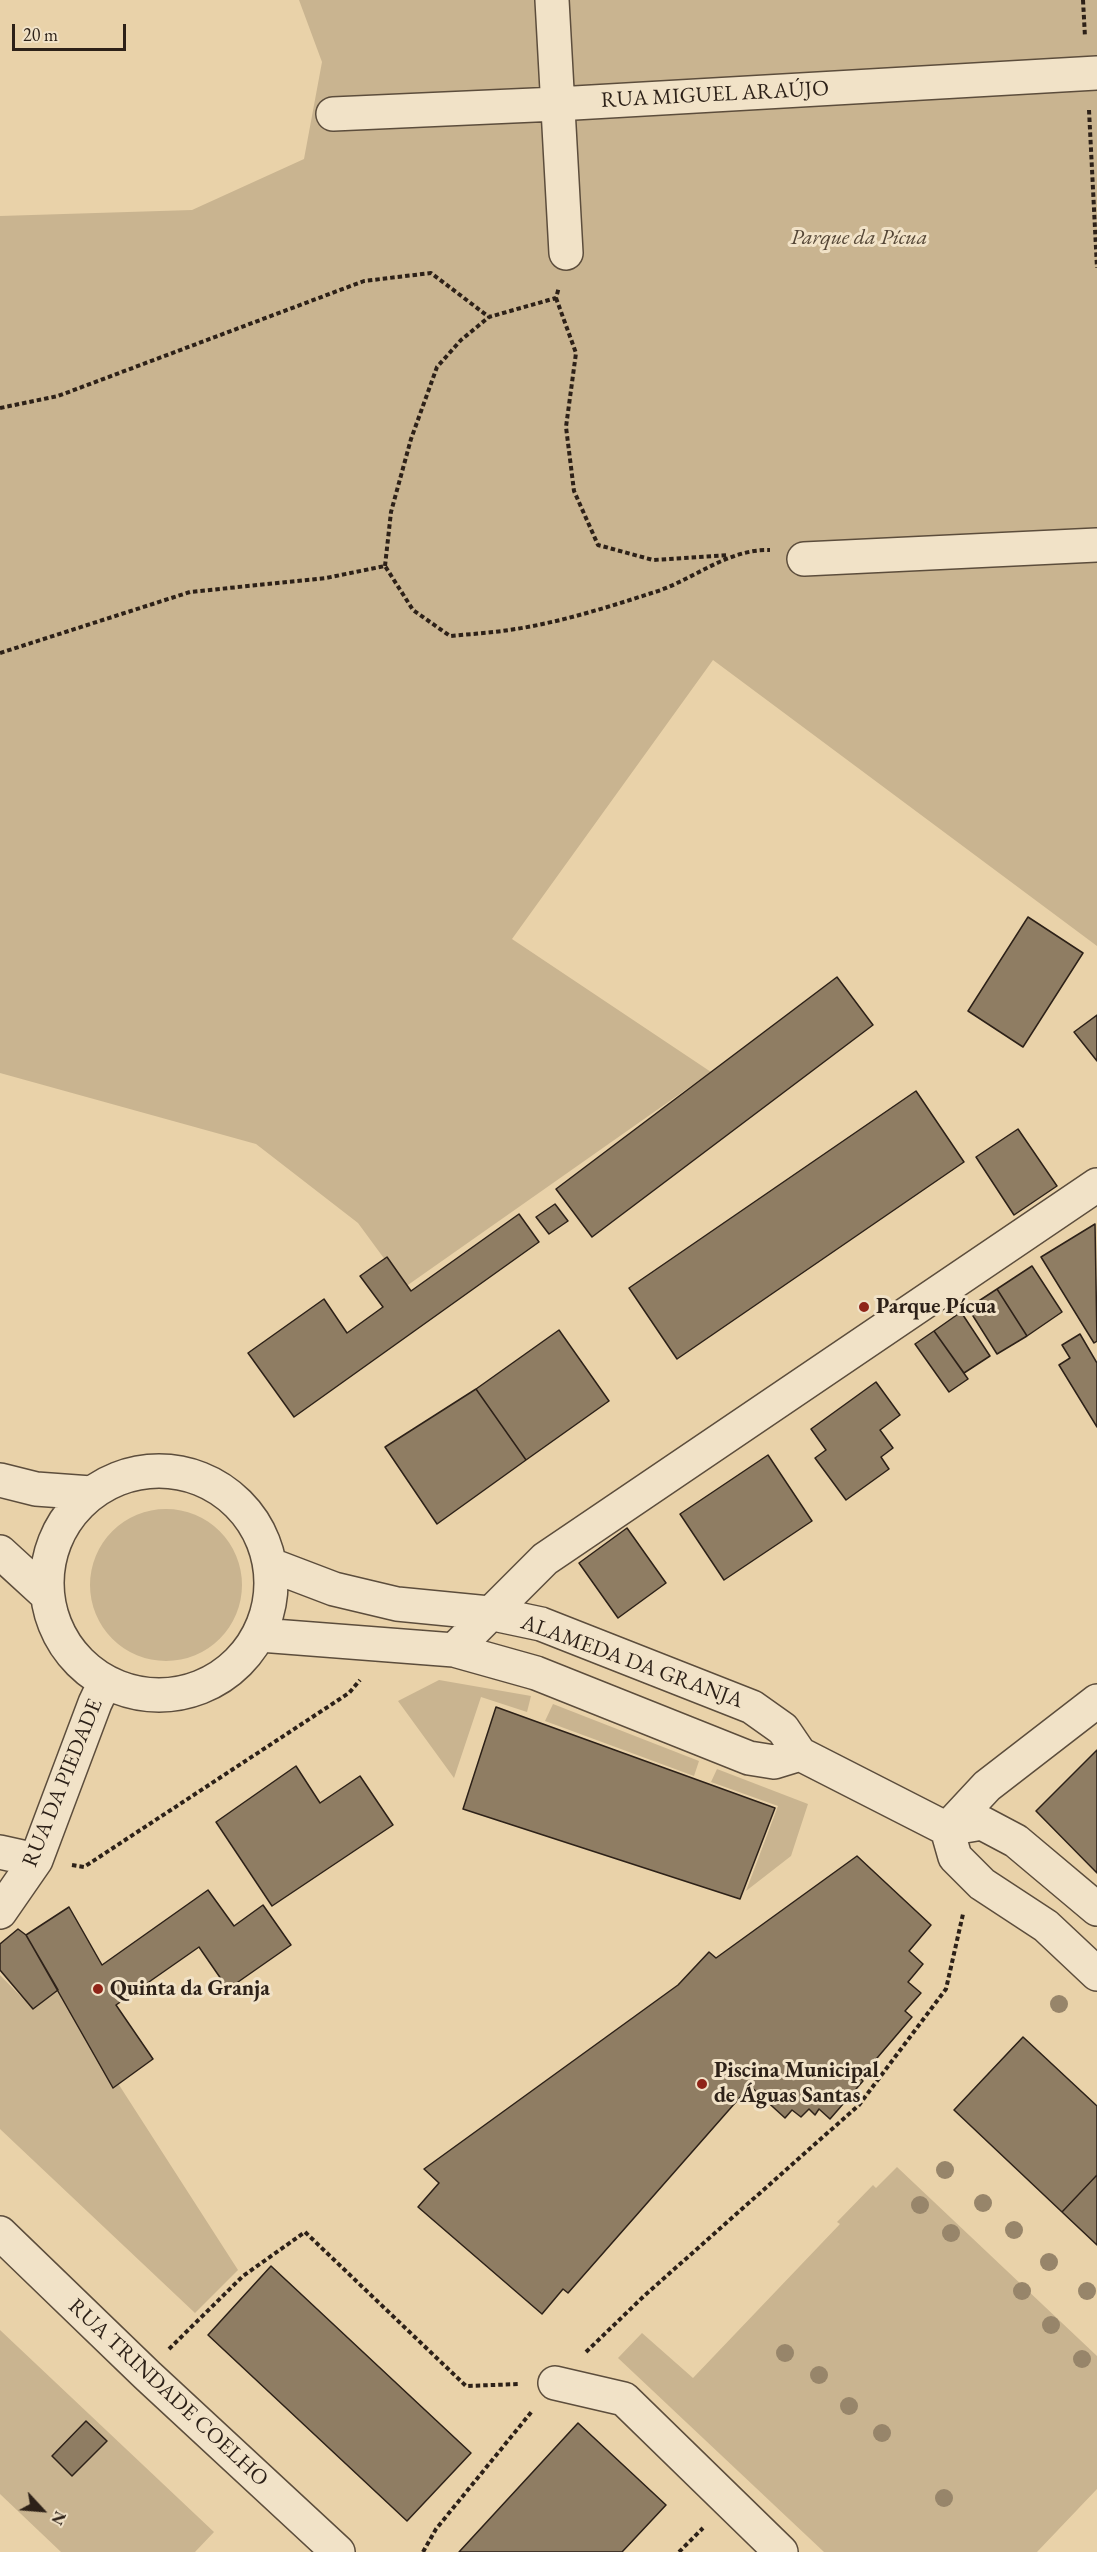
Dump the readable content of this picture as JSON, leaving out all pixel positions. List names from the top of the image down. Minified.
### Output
{"streets":{"street":["RUA MIGUEL ARAÚJO","ALAMEDA DA GRANJA","RUA DA PIEDADE","RUA TRINDADE COELHO"]},"parks":["Parque da Pícua"],"places":["Parque Pícua","Quinta da Granja","Piscina Municipal de Águas Santas"],"scale_bar":"20 m","north":"bottom right"}
